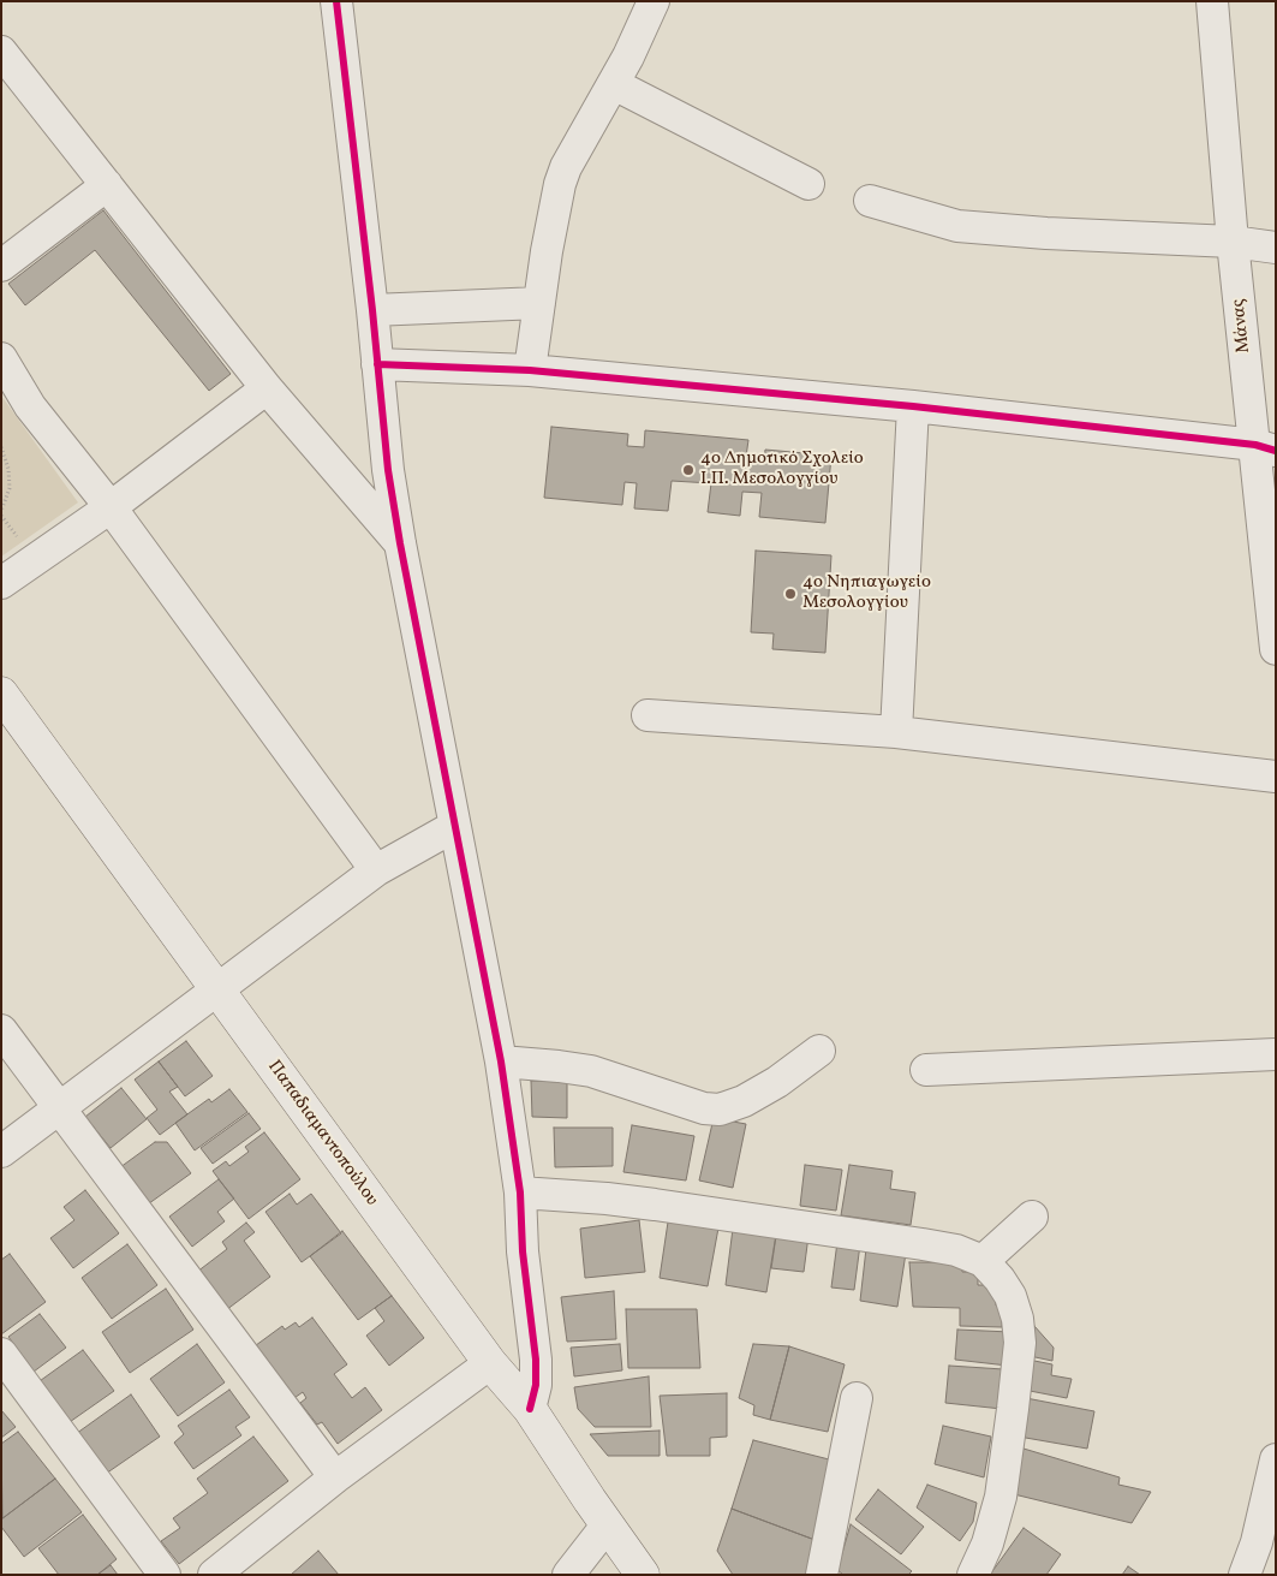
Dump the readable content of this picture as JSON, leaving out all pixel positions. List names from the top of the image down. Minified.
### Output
{"streets":{"main road":["Παπαδιαμαντοπούλου"],"street":["Μάνας"]},"places":["4ο Δημοτικό Σχολείο Ι.Π. Μεσολογγίου","4ο Νηπιαγωγείο Μεσολογγίου"]}
